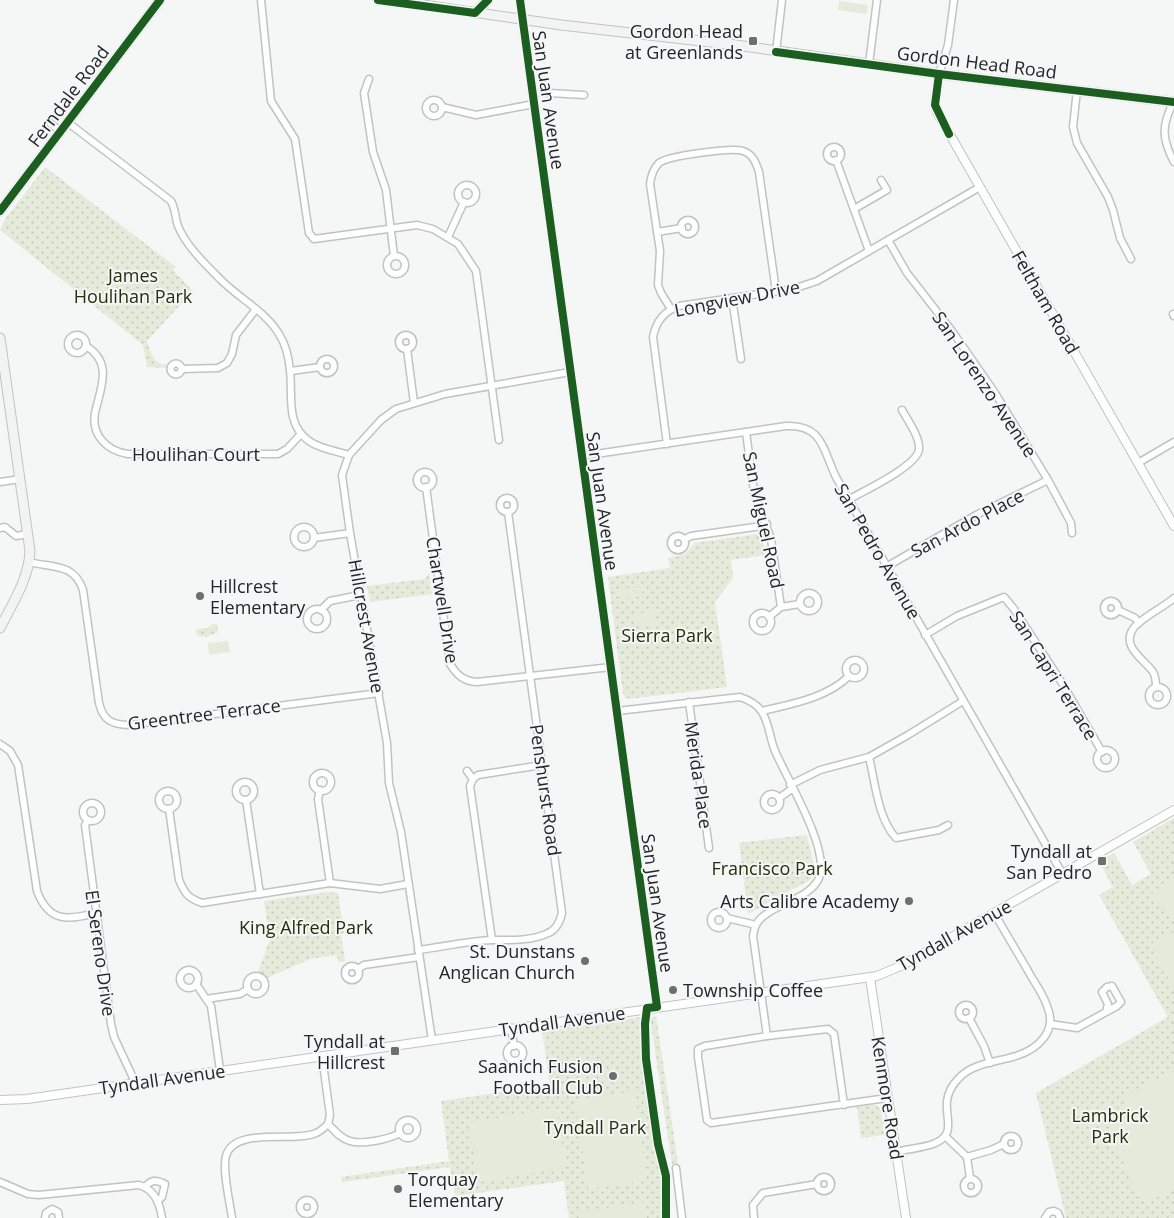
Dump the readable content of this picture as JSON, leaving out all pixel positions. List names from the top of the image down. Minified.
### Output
{"streets":{"main road":["Gordon Head Road","Ferndale Road"],"street":["San Juan Avenue","Longview Drive","Feltham Road","San Lorenzo Avenue","Houlihan Court","San Miguel Road","San Ardo Place","San Pedro Avenue","Chartwell Drive","Hillcrest Avenue","San Capri Terrace","Greentree Terrace","Merida Place","Penshurst Road","Tyndall Avenue","El Sereno Drive","Kenmore Road"]},"crossings":[["Gordon Head Road","San Juan Avenue"],["Gordon Head Road","Feltham Road"],["San Juan Avenue","San Pedro Avenue"],["San Juan Avenue","Chartwell Drive"],["San Juan Avenue","Hillcrest Avenue"],["San Juan Avenue","Tyndall Avenue"],["Longview Drive","Feltham Road"],["Longview Drive","San Lorenzo Avenue"],["Longview Drive","San Pedro Avenue"],["San Lorenzo Avenue","San Ardo Place"],["San Miguel Road","San Pedro Avenue"],["San Ardo Place","San Pedro Avenue"],["San Pedro Avenue","San Capri Terrace"],["San Pedro Avenue","Tyndall Avenue"],["Chartwell Drive","Penshurst Road"],["Hillcrest Avenue","Greentree Terrace"],["Hillcrest Avenue","Penshurst Road"],["Hillcrest Avenue","Tyndall Avenue"],["Tyndall Avenue","El Sereno Drive"],["Tyndall Avenue","Kenmore Road"]],"parks":["James Houlihan Park","Sierra Park","Francisco Park","King Alfred Park","Lambrick Park","Tyndall Park"],"places":{"transit":["Gordon Head at Greenlands","Tyndall at San Pedro","Tyndall at Hillcrest"],"other":["Hillcrest Elementary","Arts Calibre Academy","St. Dunstans Anglican Church","Township Coffee","Saanich Fusion Football Club","Torquay Elementary"]}}
